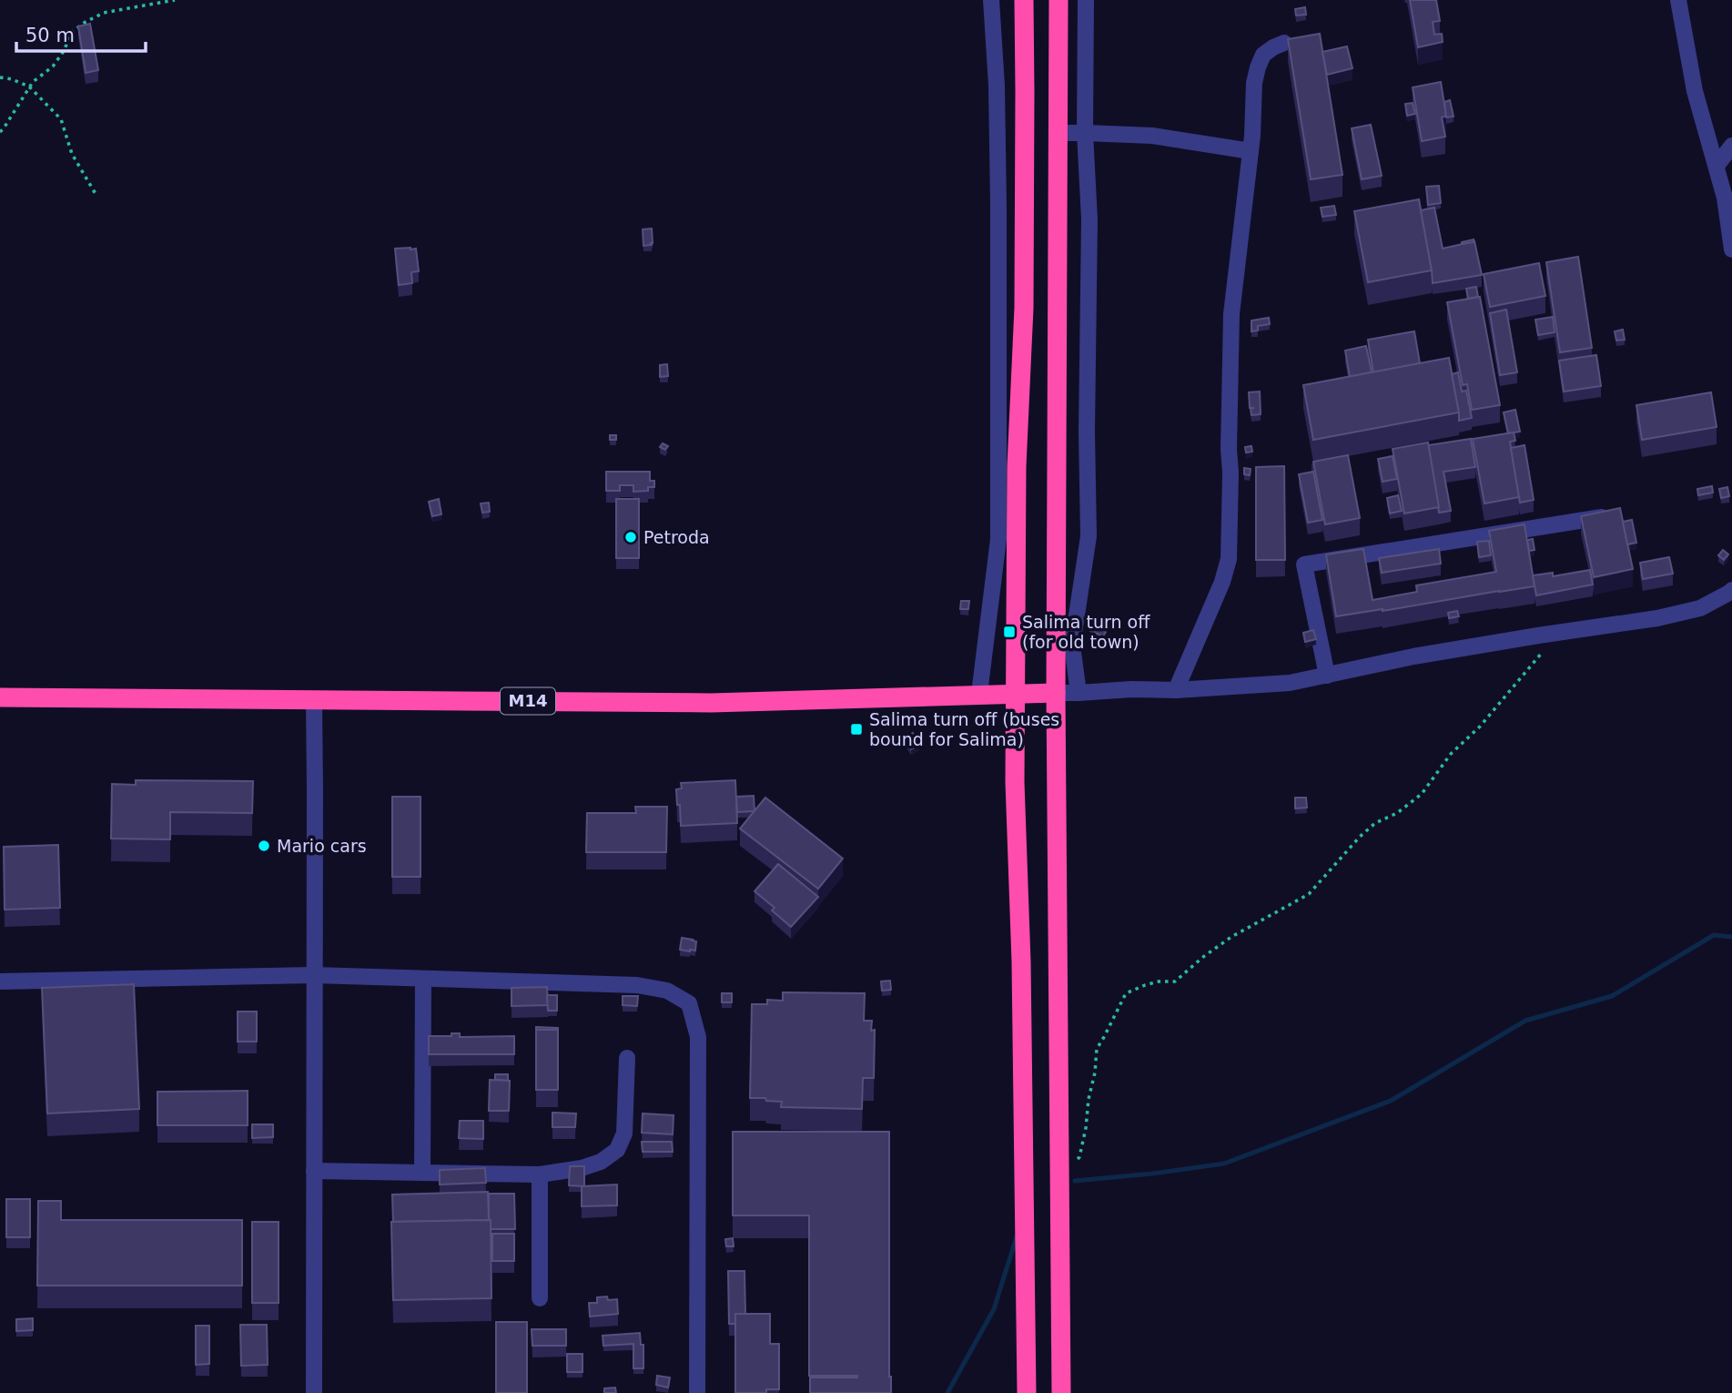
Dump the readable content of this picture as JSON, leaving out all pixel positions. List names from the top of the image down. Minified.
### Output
{"streets":{"highway":["M14"]},"places":{"other":["Petroda","Mario cars"],"transit":["Salima turn off (for old town)","Salima turn off (buses bound for Salima)"]},"scale_bar":"50 m"}
